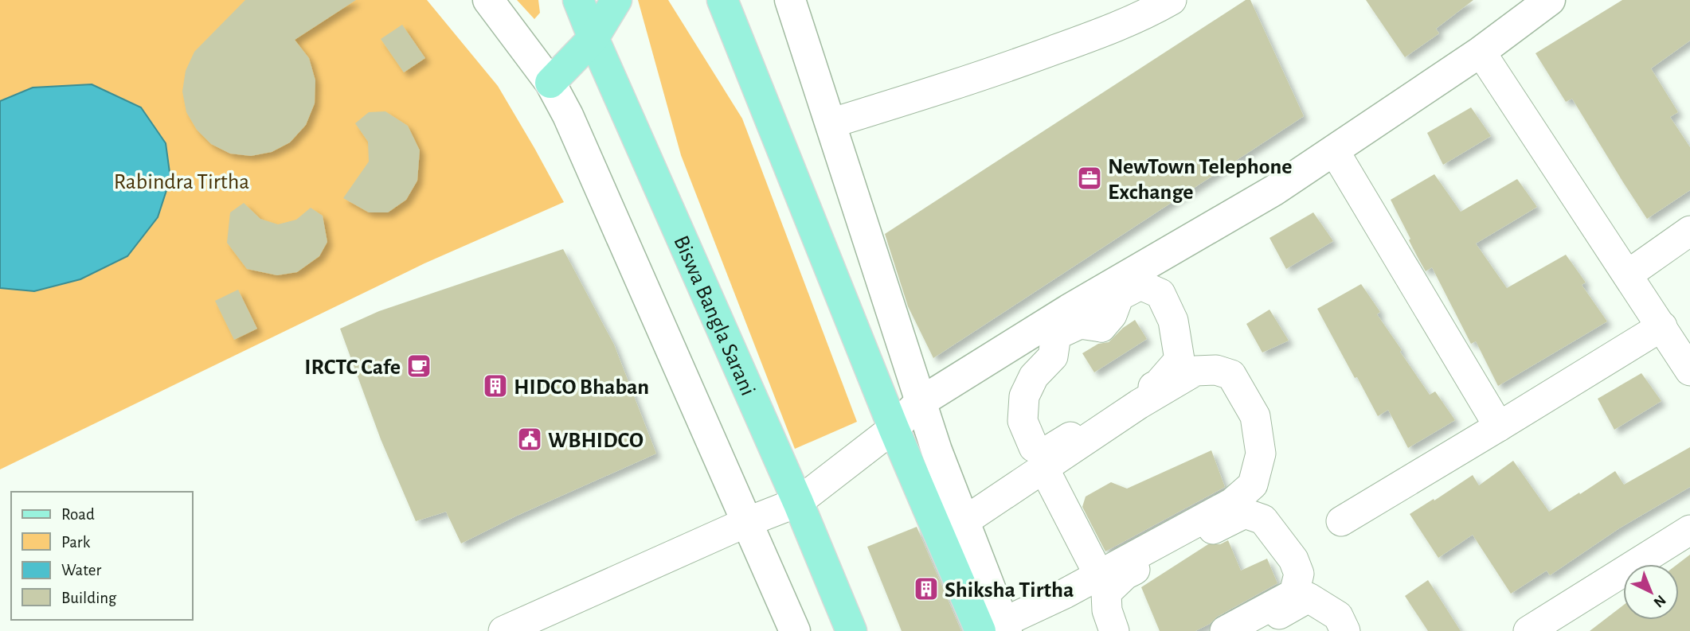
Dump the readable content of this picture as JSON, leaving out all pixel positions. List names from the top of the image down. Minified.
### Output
{"streets":{"main road":["Biswa Bangla Sarani"]},"parks":["Rabindra Tirtha"],"places":{"office":["NewTown Telephone Exchange"],"cafe":["IRCTC Cafe"],"building":["HIDCO Bhaban","Shiksha Tirtha"],"public building":["WBHIDCO"]},"legend":["Road","Park","Water","Building"],"north":"bottom right"}
